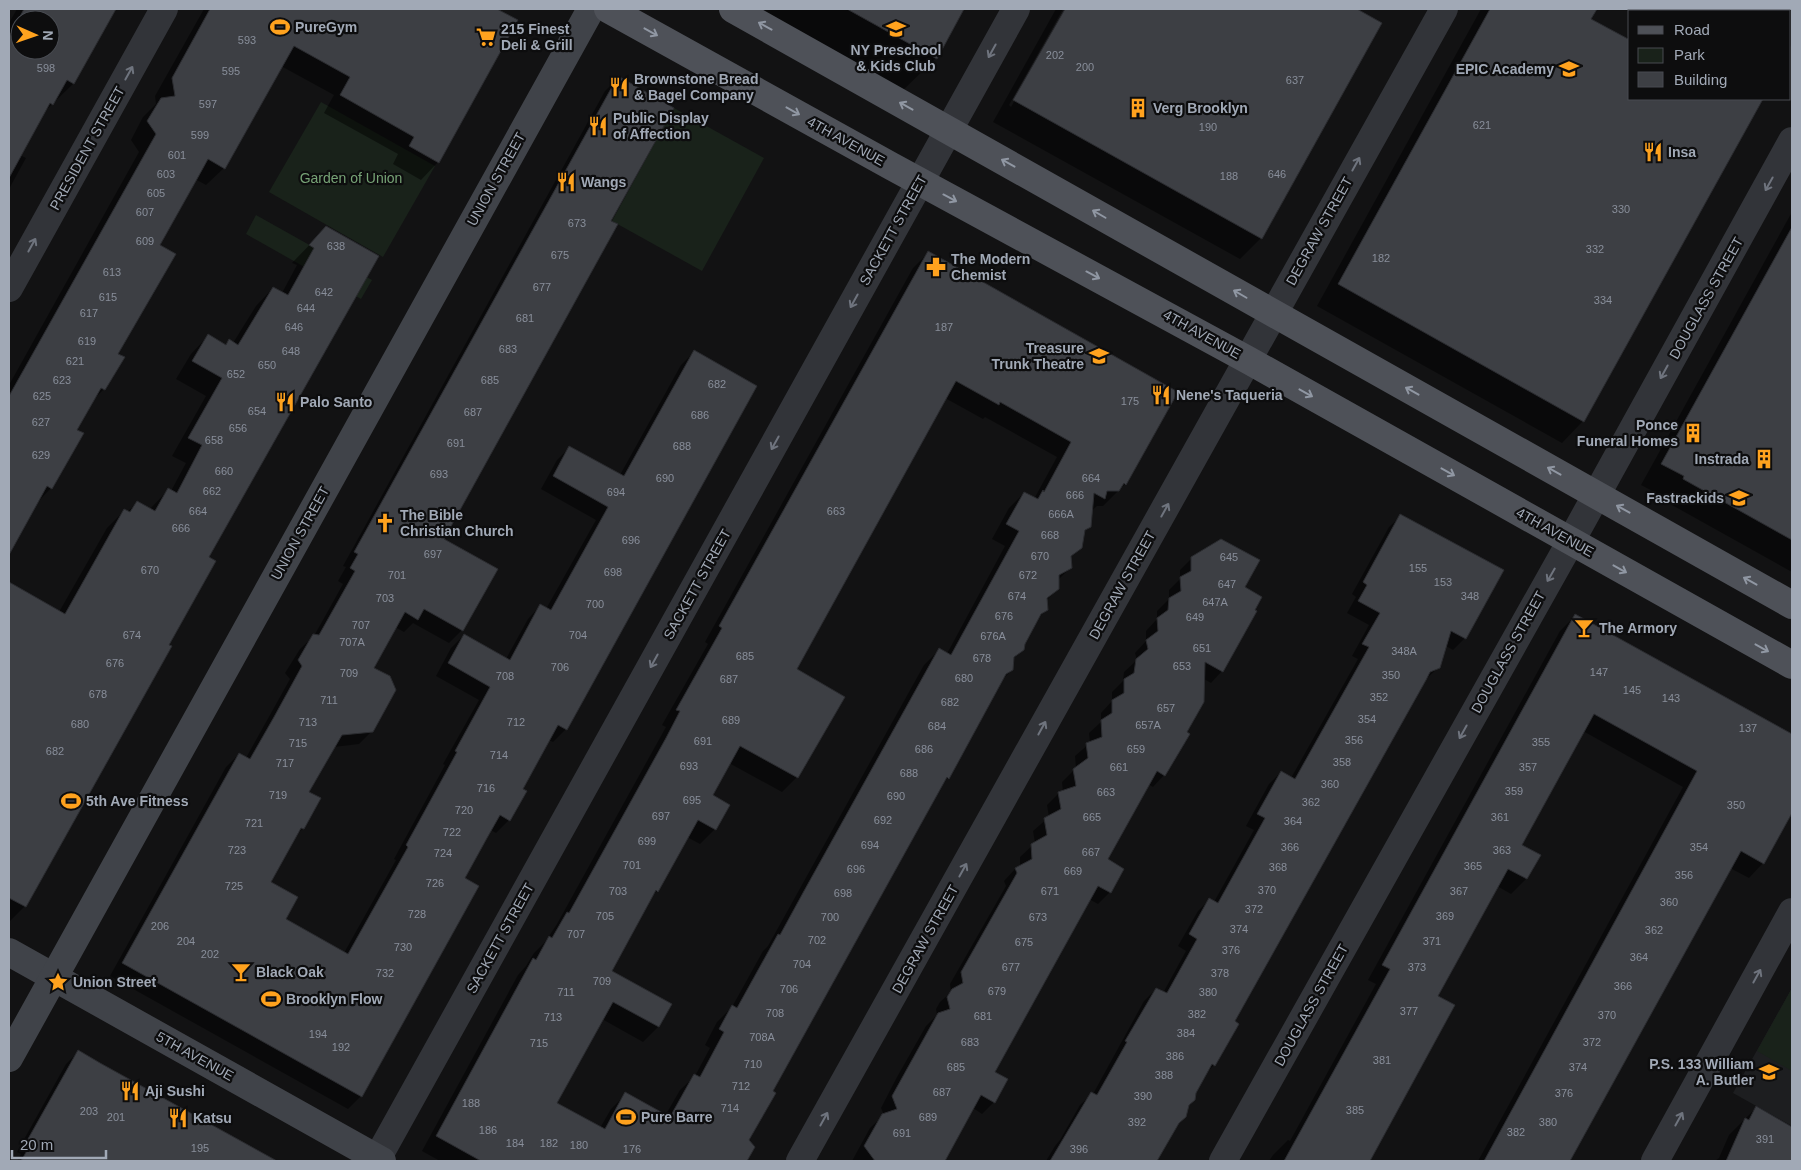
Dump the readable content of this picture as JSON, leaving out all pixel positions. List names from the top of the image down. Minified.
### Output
{"streets":{"main road":["4TH AVENUE","UNION STREET","5TH AVENUE"],"street":["PRESIDENT STREET","SACKETT STREET","DEGRAW STREET","DOUGLASS STREET"]},"crossings":[["4TH AVENUE","SACKETT STREET"],["4TH AVENUE","DEGRAW STREET"],["4TH AVENUE","DOUGLASS STREET"],["UNION STREET","5TH AVENUE"],["SACKETT STREET","5TH AVENUE"]],"one_way":["PRESIDENT STREET","SACKETT STREET","DEGRAW STREET","DOUGLASS STREET"],"parks":["Garden of Union"],"places":{"sports":["PureGym","5th Ave Fitness","Brooklyn Flow","Pure Barre"],"school or university":["NY Preschool & Kids Club","EPIC Academy","Treasure Trunk Theatre","Fastrackids","P.S. 133 William A. Butler"],"supermarket":["215 Finest Deli & Grill"],"restaurant":["Brownstone Bread & Bagel Company","Public Display of Affection","Insa","Wangs","Nene's Taqueria","Palo Santo","Aji Sushi","Katsu"],"building":["Verg Brooklyn","Ponce Funeral Homes","Instrada"],"pharmacy":["The Modern Chemist"],"church":["The Bible Christian Church"],"bar":["The Armory","Black Oak"],"place":["Union Street"]},"house_numbers":["593","202","200","598","595","637","597","621","190","599","601","603","646","188","605","330","607","673","609","638","332","675","182","613","677","642","615","334","644","617","681","646","187","619","683","648","621","650","652","623","685","682","625","175","654","687","686","627","656","658","691","688","629","660","693","690","664","662","694","666","664","663","666A","666","668","696","697","670","645","155","670","698","701","672","153","647","674","348","703","647A","700","676","649","707","674","704","676A","707A","651","348A","685","678","676","653","706","147","709","350","708","680","687","145","678","352","143","711","682","657","354","689","713","712","680","657A","684","137","356","691","355","715","686","659","682","714","358","717","693","661","357","688","360","716","359","663","719","690","695","362","350","720","697","665","361","692","364","721","722","699","694","366","354","723","363","667","724","701","365","368","696","669","356","726","725","370","703","671","367","698","360","372","728","705","369","700","673","206","374","362","707","702","204","371","675","730","376","202","364","704","677","373","732","378","709","366","706","679","711","380","377","708","382","370","681","713","384","194","708A","683","372","715","192","386","381","710","685","374","388","712","687","376","390","188","714","385","203","201","689","392","380","186","382","691","391","184","182","180","195","176","396"],"legend":["Road","Park","Building"],"scale_bar":"20 m","north":"right"}
